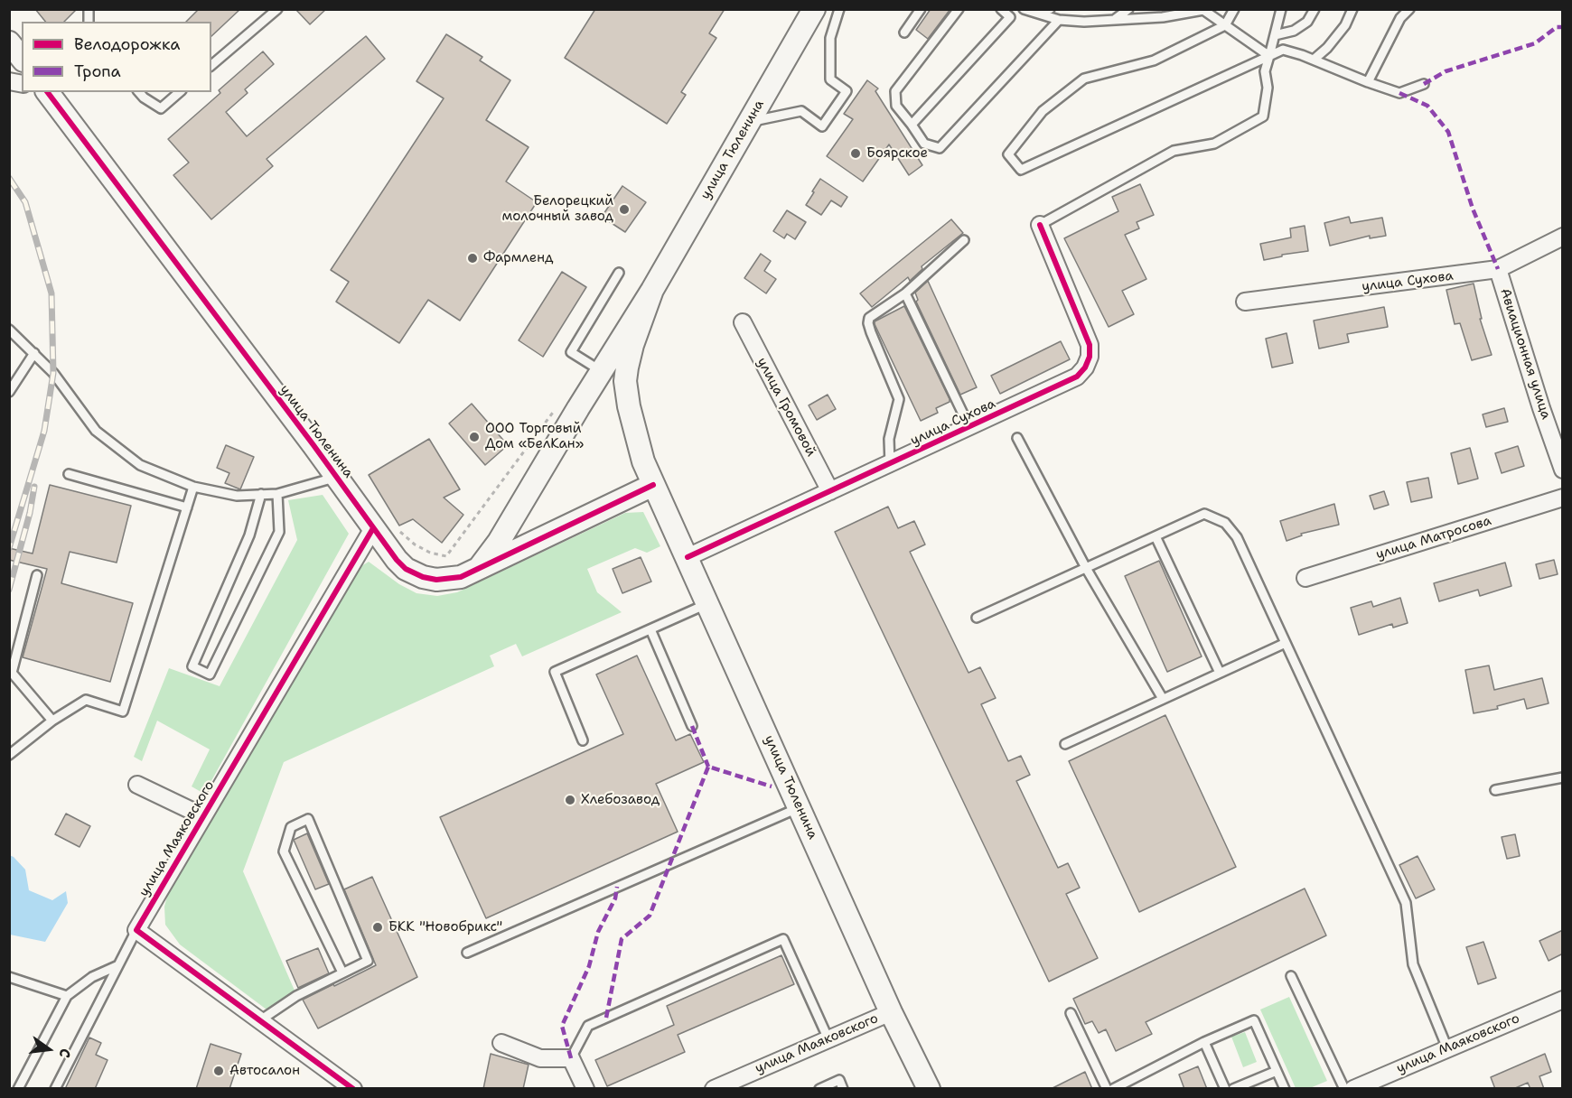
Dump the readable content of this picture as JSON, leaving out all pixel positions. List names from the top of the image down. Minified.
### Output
{"streets":{"street":["улица Тюленина","улица Сухова","Авиационная улица","улица Громовой","улица Матросова","улица Маяковского"]},"crossings":[["улица Тюленина","улица Сухова"],["улица Тюленина","улица Маяковского"],["улица Сухова","Авиационная улица"],["улица Сухова","улица Громовой"]],"places":["Боярское","Белорецкий молочный завод","Фармленд","ООО Торговый Дом «БелКан»","Хлебозавод","БКК \"Новобрикс\"","Автосалон"],"legend":["Велодорожка","Тропа"],"north":"right"}
